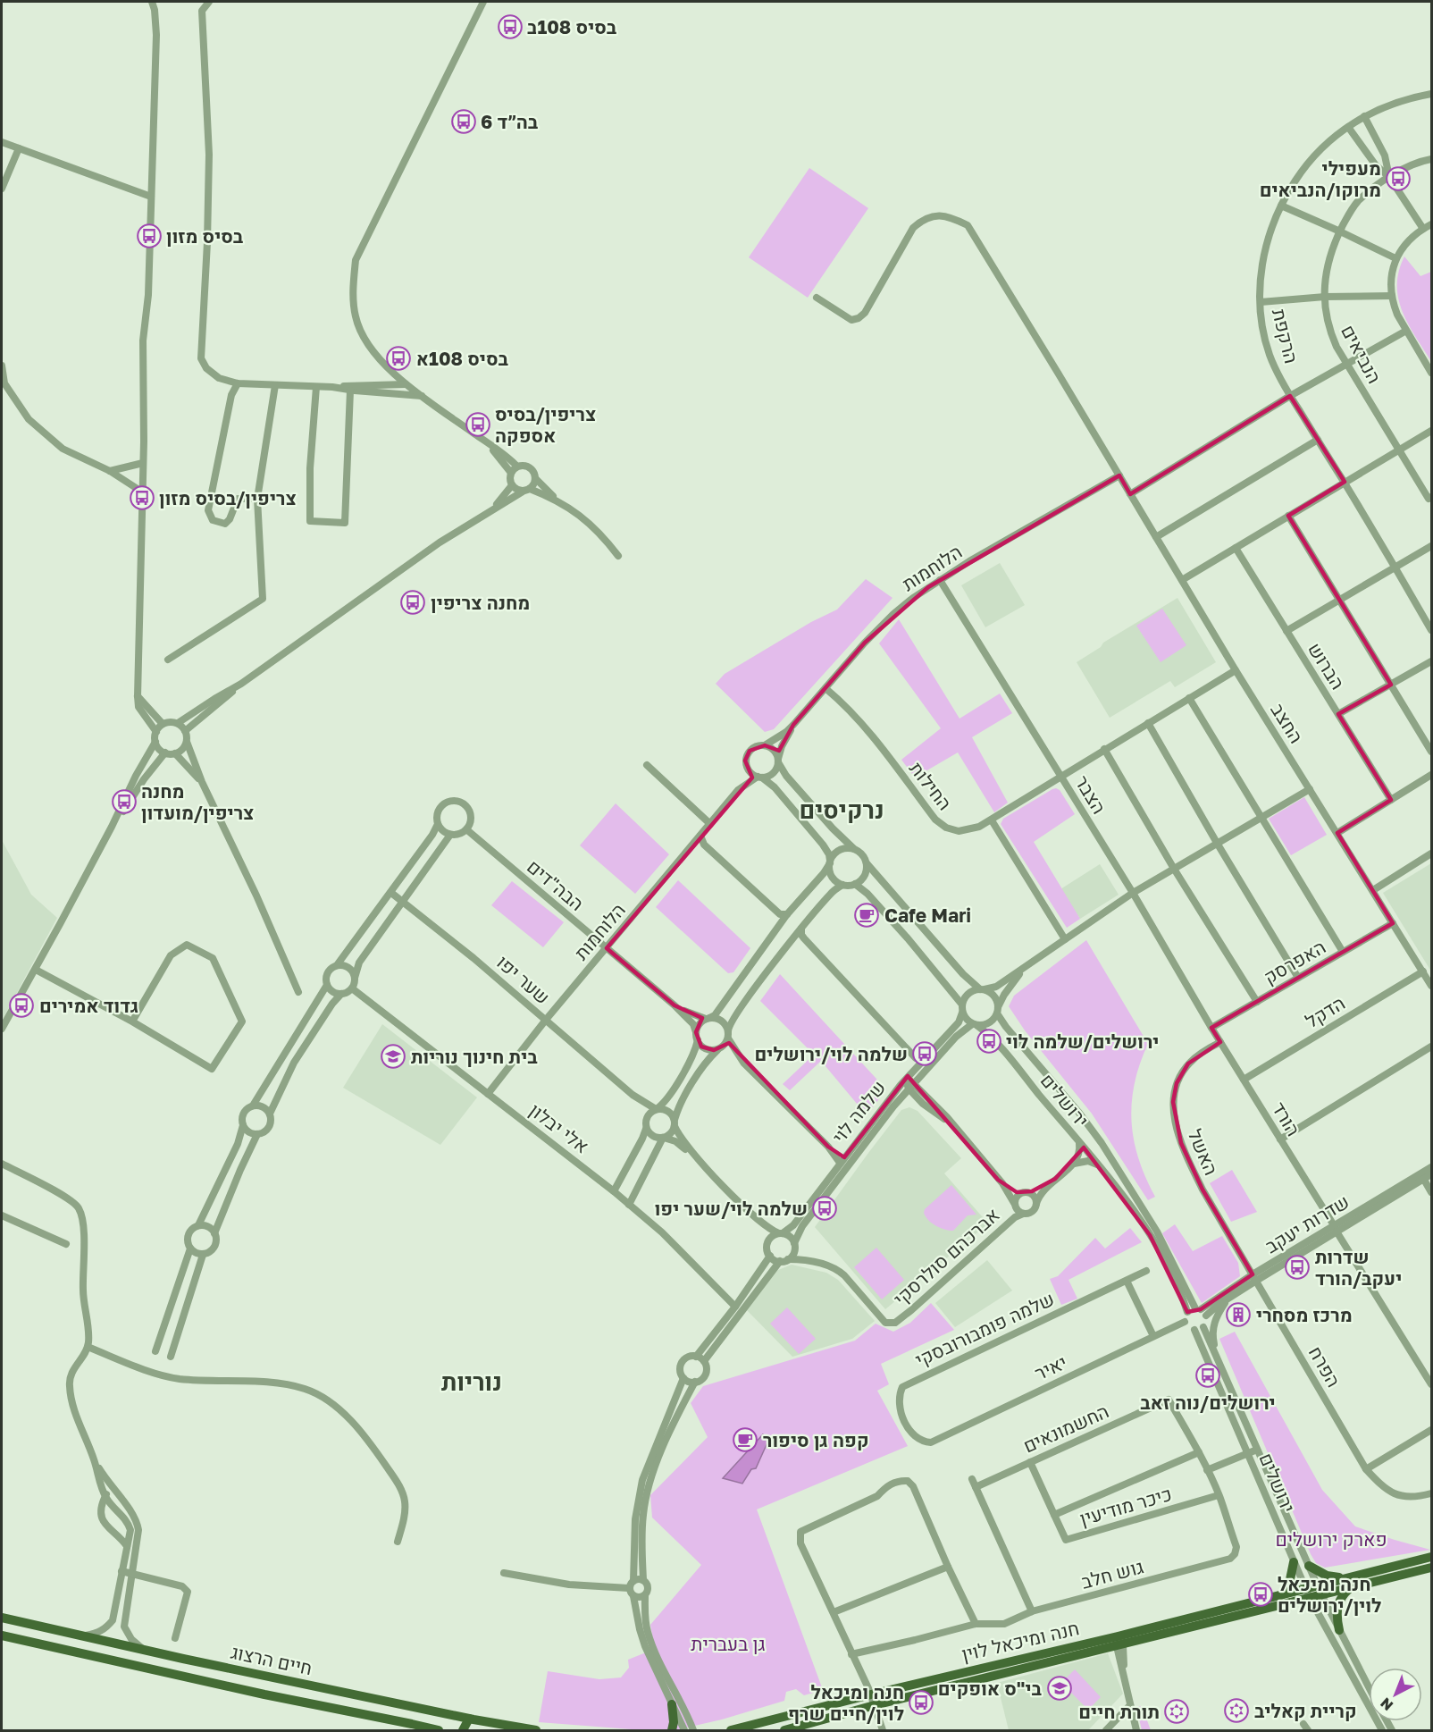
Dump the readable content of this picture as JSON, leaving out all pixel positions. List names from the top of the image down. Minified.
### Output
{"streets":{"main road":["חנה ומיכאל לוין","חיים הרצוג"],"street":["הרקפת","הנביאים","הלוחמות","הברוש","החצב","החילות","הצבר","הבה\"דים","האפרסק","שער יפו","הדקל","ירושלים","שלמה לוי","הורד","אלי יבלון","האשל","שדרות יעקב","אברכהם סולרסקי","שלמה פומבורובסקי","הפרח","יאיר","החשמונאים","כיכר מודיעין","גוש חלב"]},"crossings":[["הלוחמות","החצב"],["הלוחמות","החילות"],["הלוחמות","הצבר"],["הלוחמות","הבה\"דים"],["הלוחמות","שער יפו"],["הלוחמות","אלי יבלון"],["החצב","החילות"],["החצב","האפרסק"],["החצב","הדקל"],["החילות","הצבר"],["הצבר","האפרסק"],["הצבר","הורד"],["האפרסק","הורד"],["הדקל","הורד"],["ירושלים","שלמה לוי"],["ירושלים","שדרות יעקב"],["ירושלים","יאיר"],["ירושלים","חנה ומיכאל לוין"],["שלמה לוי","אברכהם סולרסקי"],["הורד","האשל"],["הורד","שדרות יעקב"],["האשל","שדרות יעקב"],["האשל","הפרח"],["שדרות יעקב","הפרח"],["שדרות יעקב","יאיר"],["שלמה פומבורובסקי","יאיר"],["החשמונאים","כיכר מודיעין"],["כיכר מודיעין","גוש חלב"]],"districts":["נרקיסים","נוריות"],"parks":["פארק ירושלים","גן בעברית"],"places":{"bus stop":["בסיס 108ב","בה״ד 6","מעפילי מרוקו/הנביאים","בסיס מזון","בסיס 108א","צריפין/בסיס אספקה","צריפין/בסיס מזון","מחנה צריפין","מחנה צריפין/מועדון","גדוד אמירים","ירושלים/שלמה לוי","שלמה לוי/ירושלים","שלמה לוי/שער יפו","שדרות יעקב/הורד","ירושלים/נוה זאב","חנה ומיכאל לוין/ירושלים","חנה ומיכאל לוין/חיים שרף"],"cafe":["Cafe Mari","קפה גן סיפור"],"school or university":["בית חינוך נוריות","בי\"ס אופקים"],"building":["מרכז מסחרי"],"synagogue":["קריית קאליב","תורת חיים"]},"north":"bottom left"}
